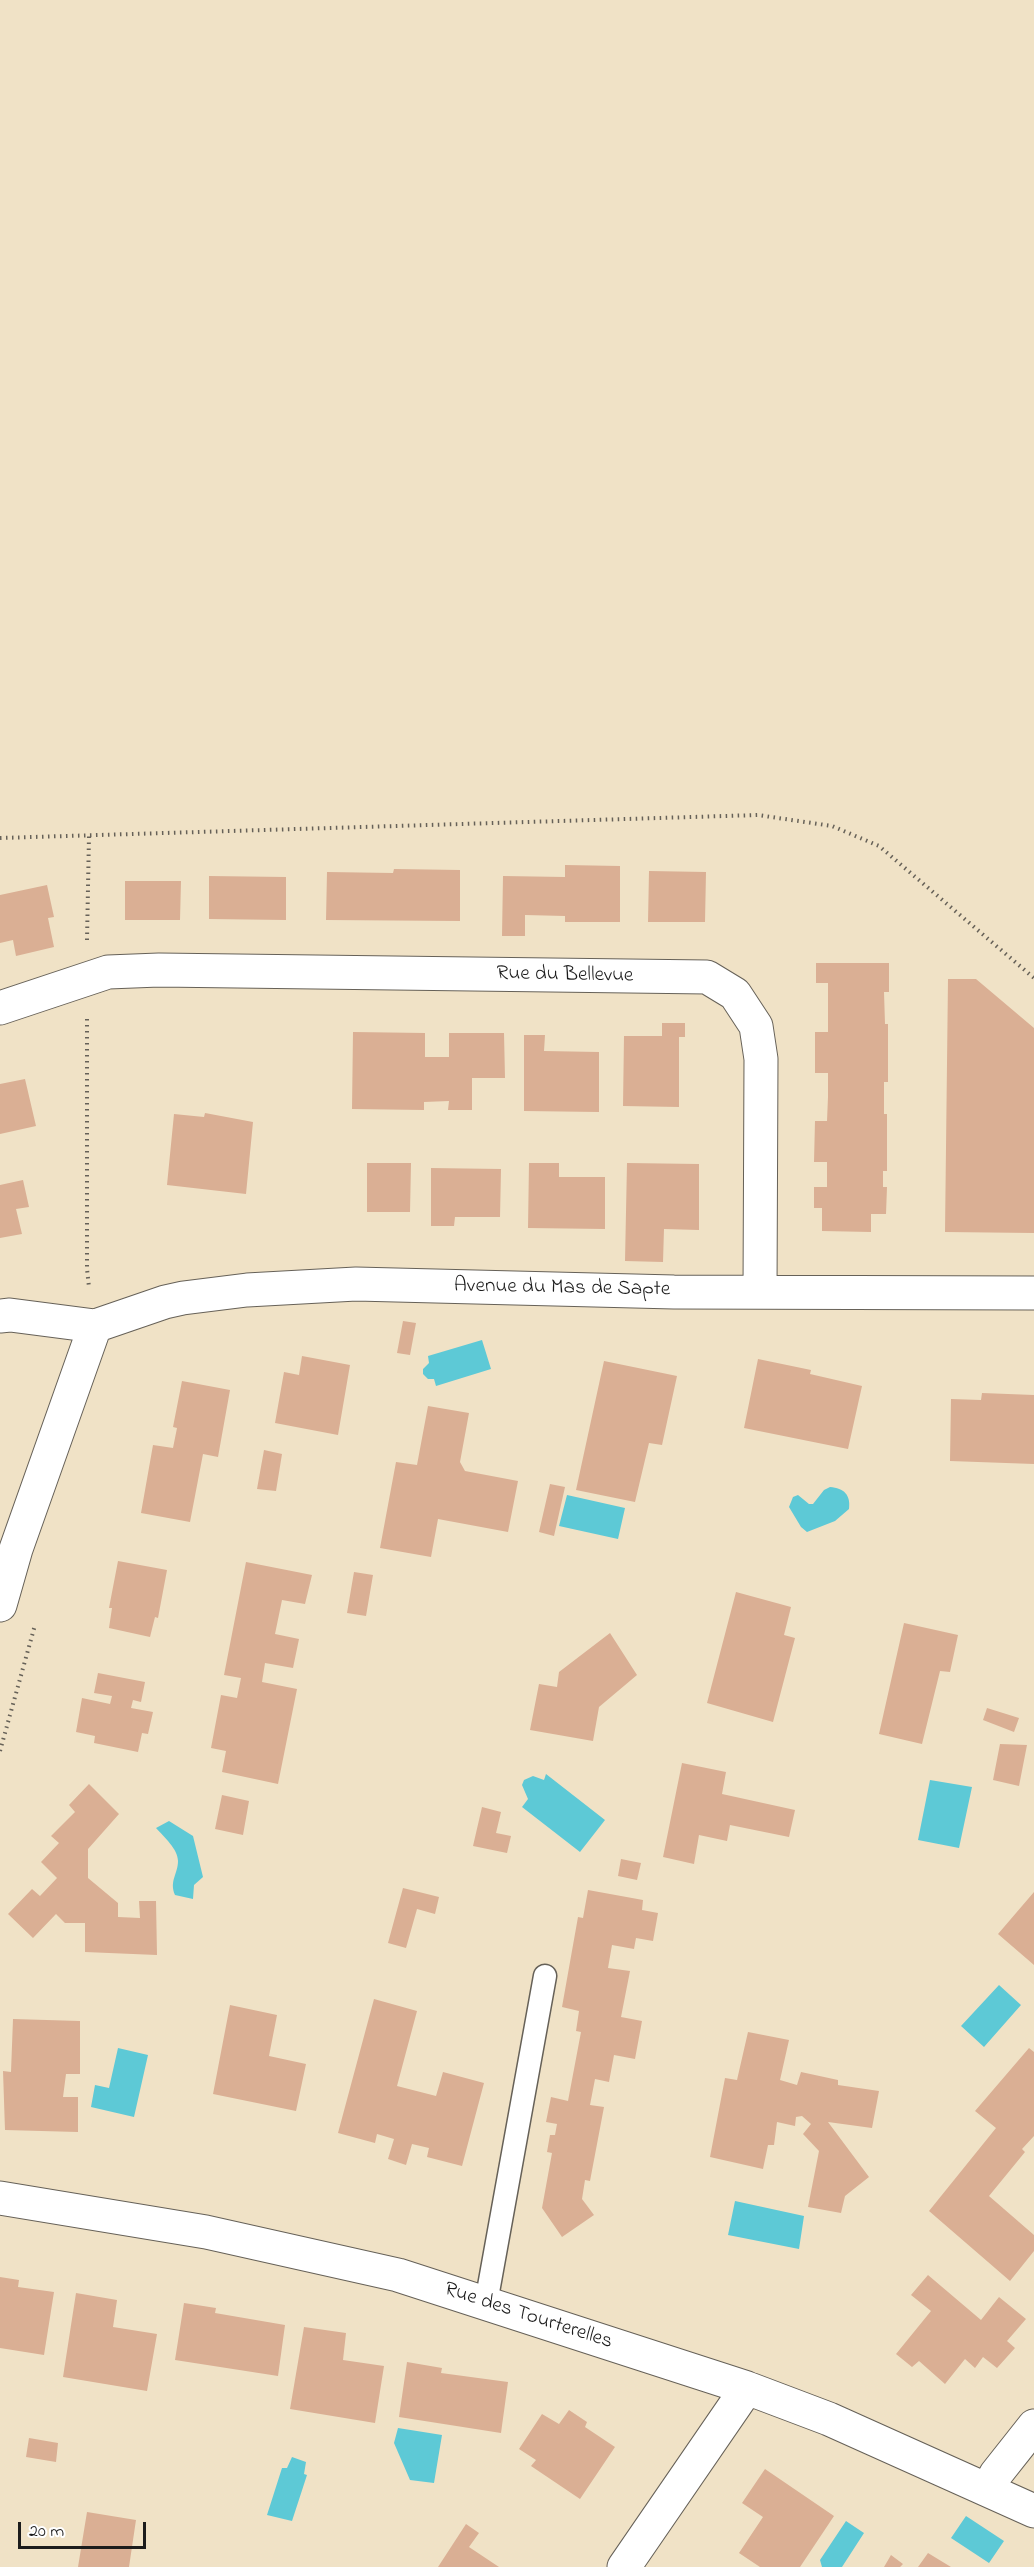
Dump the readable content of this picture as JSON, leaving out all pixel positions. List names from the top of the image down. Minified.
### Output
{"streets":{"street":["Rue du Bellevue","Avenue du Mas de Sapte","Rue des Tourterelles"]},"crossings":[["Rue du Bellevue","Avenue du Mas de Sapte"]],"scale_bar":"20 m"}
